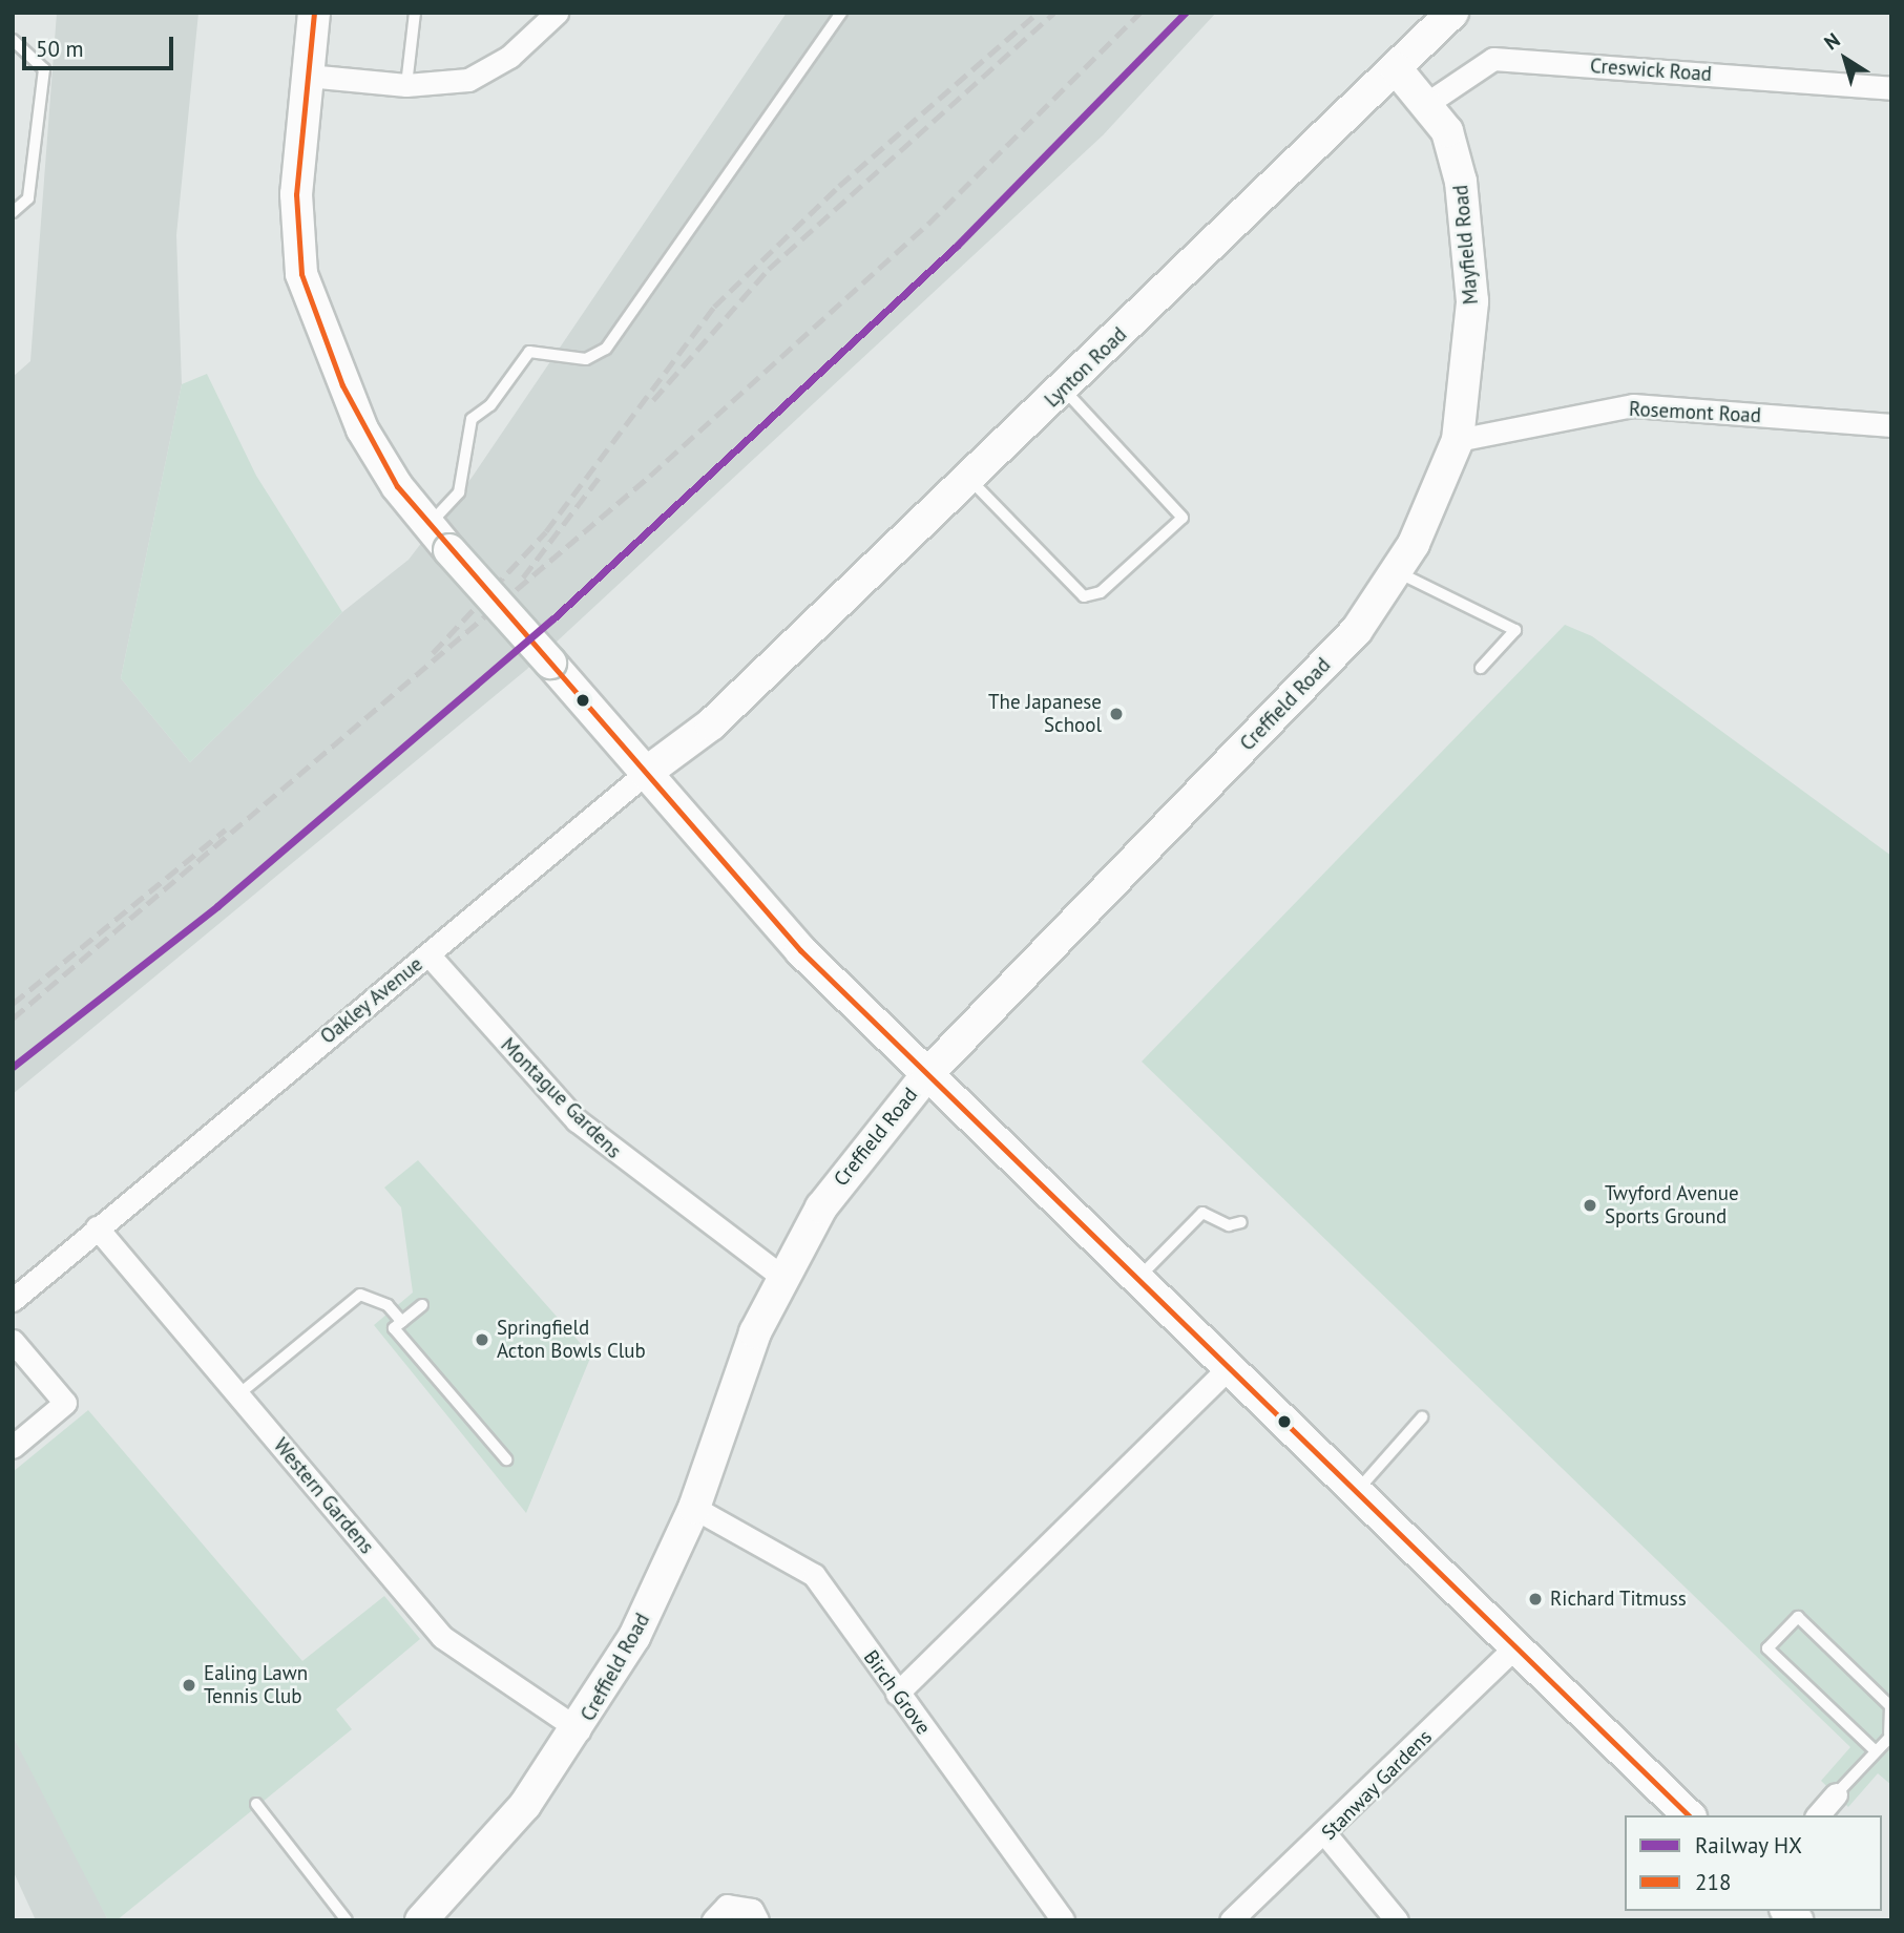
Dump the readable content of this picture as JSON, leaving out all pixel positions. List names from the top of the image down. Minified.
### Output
{"streets":{"street":["Creswick Road","Mayfield Road","Lynton Road","Rosemont Road","Creffield Road","Oakley Avenue","Montague Gardens","Western Gardens","Birch Grove","Stanway Gardens"]},"crossings":[["Creswick Road","Mayfield Road"],["Mayfield Road","Lynton Road"],["Mayfield Road","Rosemont Road"],["Mayfield Road","Creffield Road"],["Lynton Road","Oakley Avenue"],["Rosemont Road","Creffield Road"],["Creffield Road","Montague Gardens"],["Creffield Road","Western Gardens"],["Creffield Road","Birch Grove"],["Oakley Avenue","Montague Gardens"],["Oakley Avenue","Western Gardens"]],"places":["The Japanese School","Twyford Avenue Sports Ground","Springfield Acton Bowls Club","Richard Titmuss","Ealing Lawn Tennis Club"],"lines":["rail line HX","transit line 218"],"legend":["Railway HX","218"],"scale_bar":"50 m","north":"top left"}
